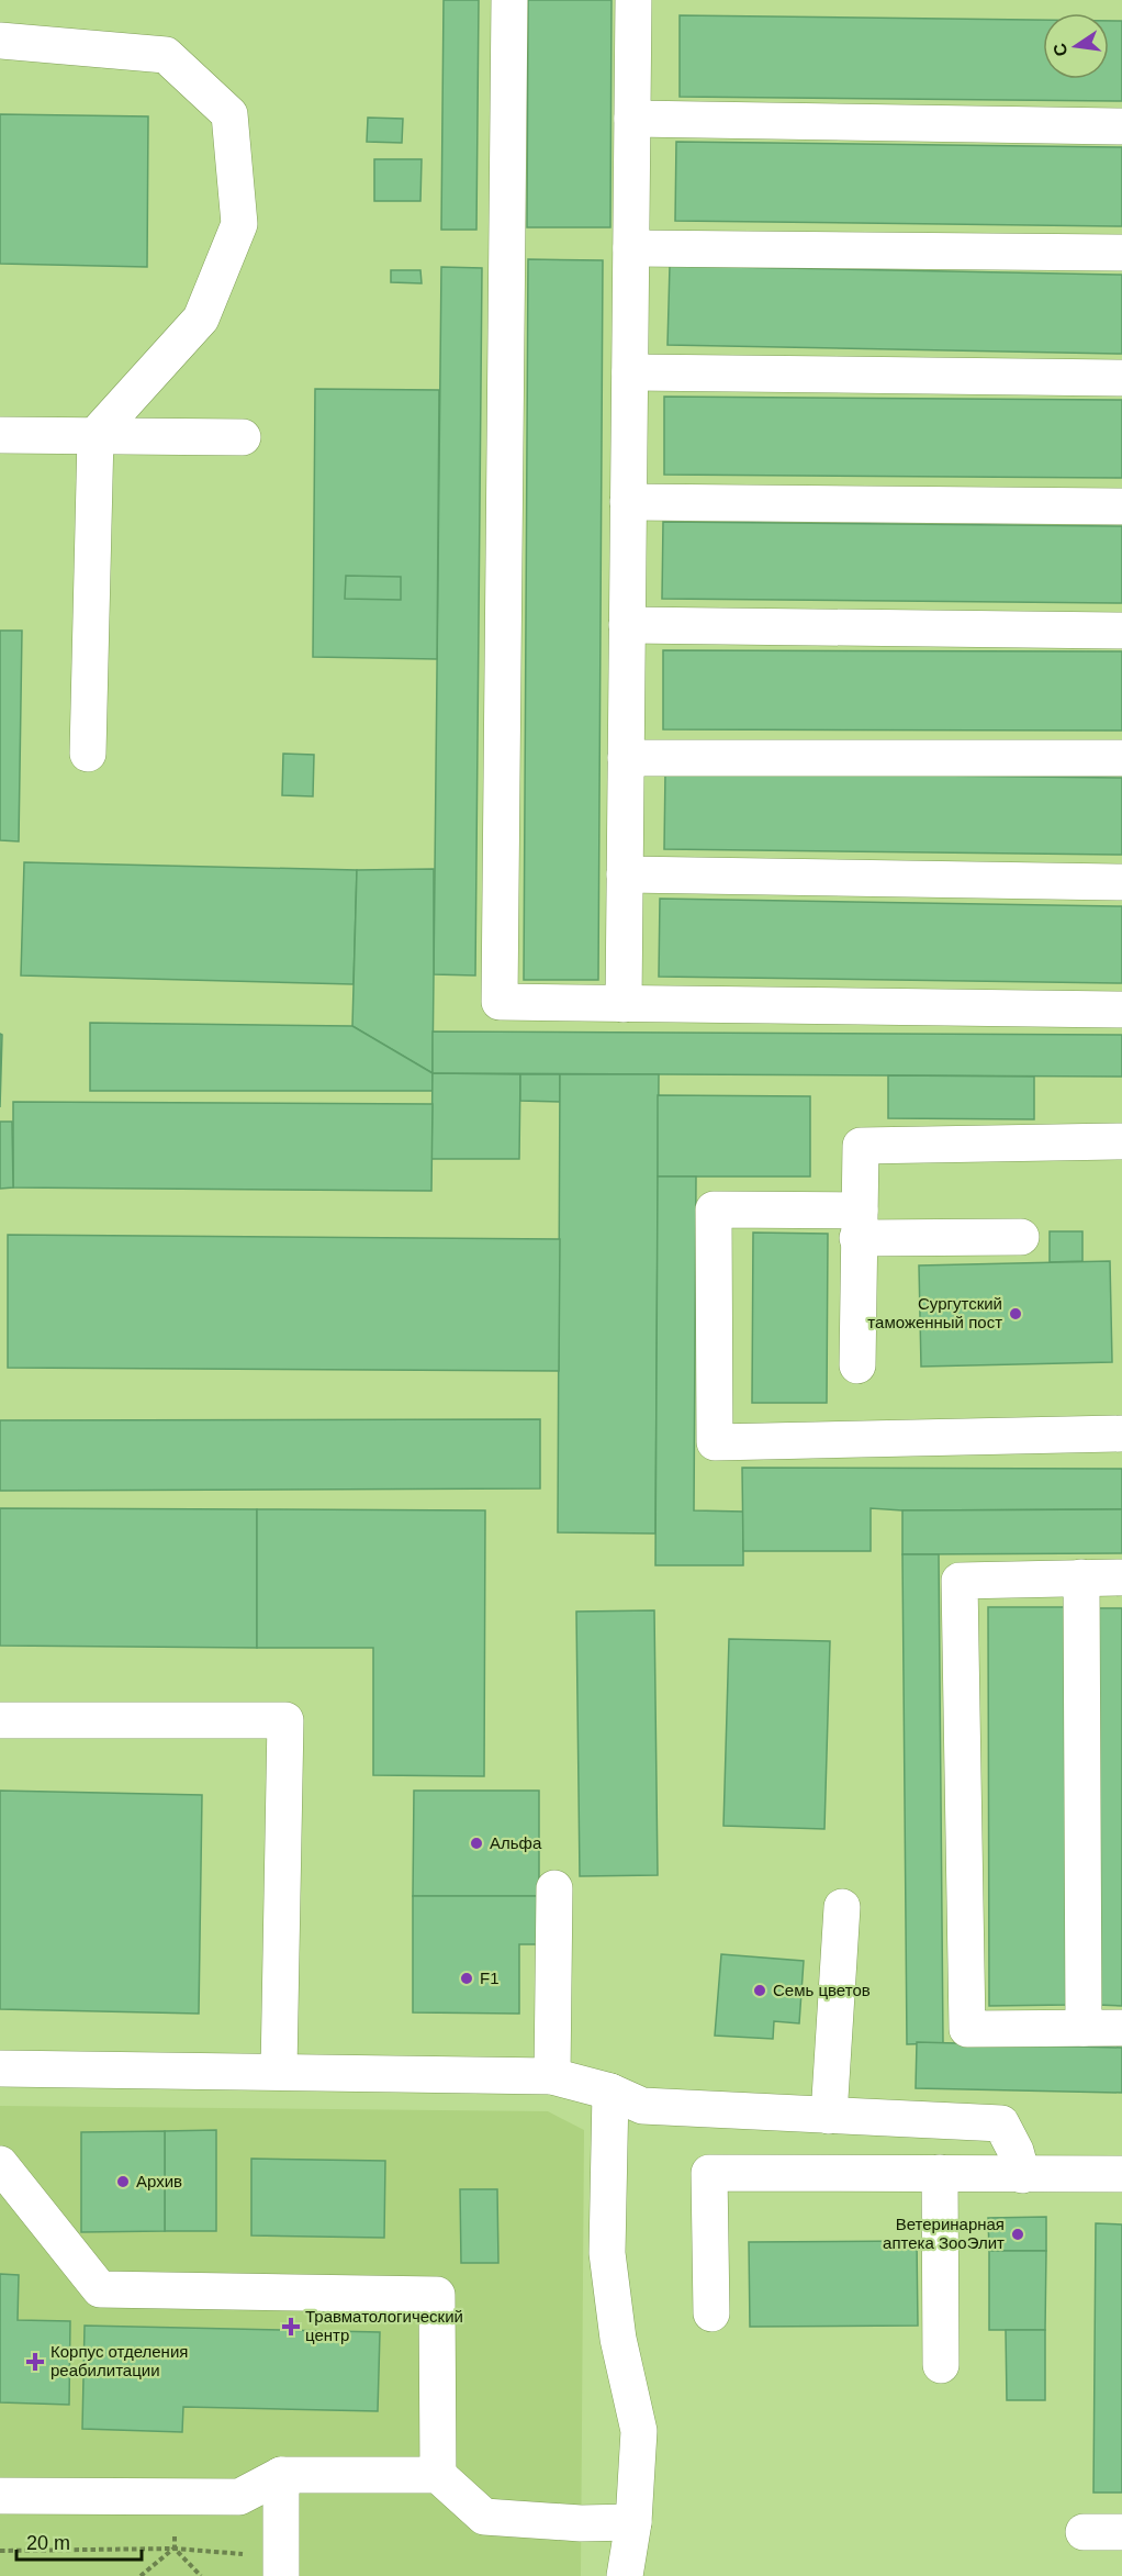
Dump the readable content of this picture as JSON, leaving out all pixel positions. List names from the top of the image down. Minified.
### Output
{"places":{"other":["Сургутский таможенный пост","Альфа","F1","Семь цветов","Архив","Ветеринарная аптека ЗооЭлит"],"health":["Травматологический центр","Корпус отделения реабилитации"]},"scale_bar":"20 m","north":"left"}
